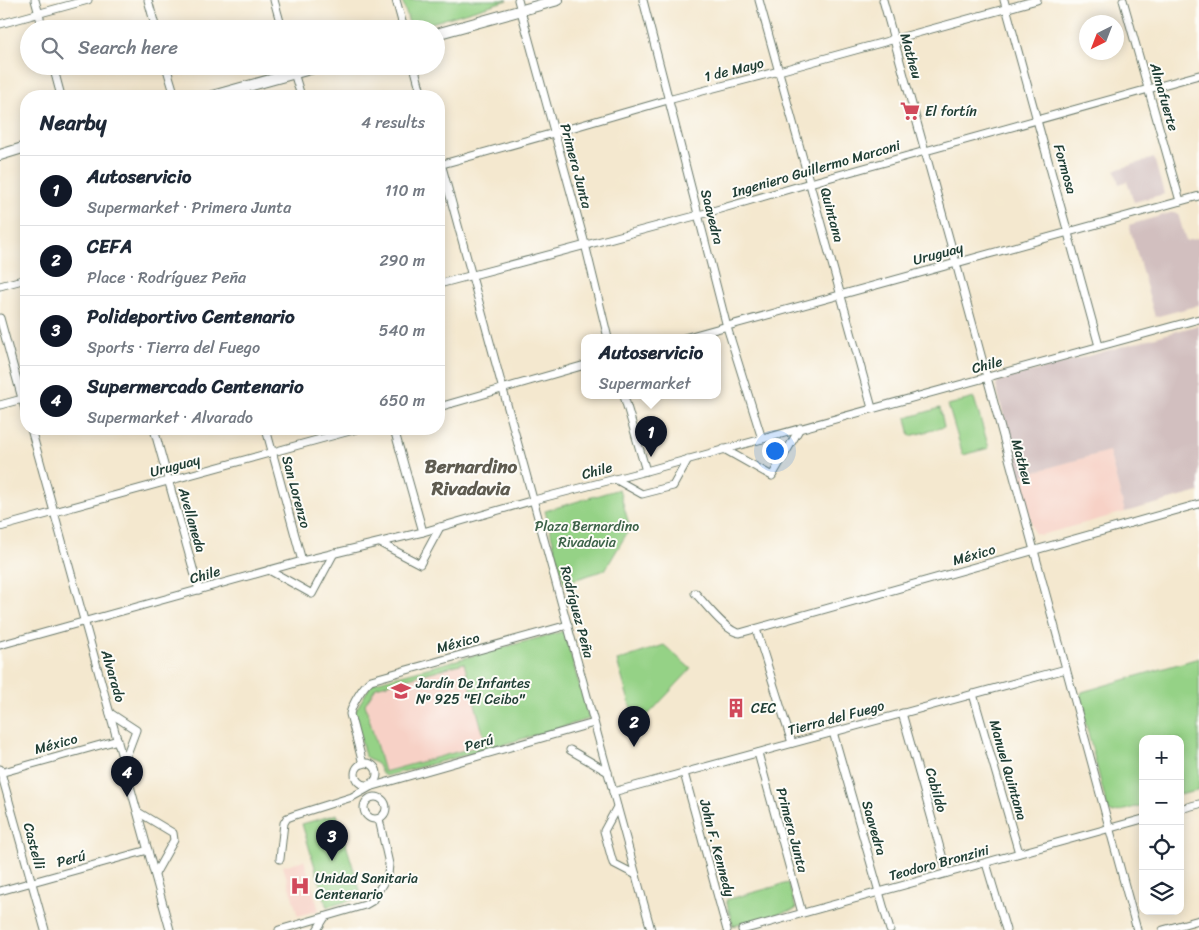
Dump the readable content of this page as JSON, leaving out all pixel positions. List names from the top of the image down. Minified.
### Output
{"streets":{"street":["Matheu","1 de Mayo","Almafuerte","Primera Junta","Ingeniero Guillermo Marconi","Formosa","Quintana","Saavedra","Uruguay","Chile","San Lorenzo","Avellaneda","México","Rodríguez Peña","Alvarado","Tierra del Fuego","Perú","Manuel Quintana","Cabildo","Castelli","John F. Kennedy","Teodoro Bronzini"]},"crossings":[["Matheu","1 de Mayo"],["Matheu","Ingeniero Guillermo Marconi"],["Matheu","Uruguay"],["Matheu","Chile"],["Matheu","México"],["Matheu","Tierra del Fuego"],["Matheu","Teodoro Bronzini"],["1 de Mayo","Primera Junta"],["1 de Mayo","Formosa"],["1 de Mayo","Quintana"],["1 de Mayo","Saavedra"],["Almafuerte","Ingeniero Guillermo Marconi"],["Almafuerte","Uruguay"],["Primera Junta","Ingeniero Guillermo Marconi"],["Primera Junta","Tierra del Fuego"],["Primera Junta","Teodoro Bronzini"],["Ingeniero Guillermo Marconi","Formosa"],["Ingeniero Guillermo Marconi","Quintana"],["Ingeniero Guillermo Marconi","Saavedra"],["Ingeniero Guillermo Marconi","Rodríguez Peña"],["Formosa","Uruguay"],["Formosa","Chile"],["Quintana","Uruguay"],["Quintana","Chile"],["Saavedra","Uruguay"],["Saavedra","Chile"],["Saavedra","Tierra del Fuego"],["Saavedra","Teodoro Bronzini"],["Uruguay","San Lorenzo"],["Uruguay","Avellaneda"],["Uruguay","Alvarado"],["Chile","San Lorenzo"],["Chile","Avellaneda"],["Chile","Rodríguez Peña"],["Chile","Alvarado"],["México","Rodríguez Peña"],["México","Alvarado"],["México","Perú"],["México","Castelli"],["Rodríguez Peña","Tierra del Fuego"],["Rodríguez Peña","Perú"],["Alvarado","Perú"],["Tierra del Fuego","Manuel Quintana"],["Tierra del Fuego","Cabildo"],["Tierra del Fuego","John F. Kennedy"],["Perú","Castelli"],["Manuel Quintana","Teodoro Bronzini"],["Cabildo","Teodoro Bronzini"]],"districts":["Bernardino Rivadavia"],"parks":["Plaza Bernardino Rivadavia"],"places":{"supermarket":["El fortín"],"school or university":["Jardín De Infantes Nº 925 \"El Ceibo\""],"building":["CEC"],"hospital":["Unidad Sanitaria Centenario"]},"north":"bottom left","page":{"search":"Search here","heading":["Nearby","4 results"],"list":[{"mark":"1","name":"Autoservicio","note":"Supermarket · Primera Junta","value":"110 m"},{"mark":"2","name":"CEFA","note":"Place · Rodríguez Peña","value":"290 m"},{"mark":"3","name":"Polideportivo Centenario","note":"Sports · Tierra del Fuego","value":"540 m"},{"mark":"4","name":"Supermercado Centenario","note":"Supermarket · Alvarado","value":"650 m"}],"popup":["Autoservicio","Supermarket"],"pins":["1","2","4","3"],"map_buttons":["+","−"]}}
